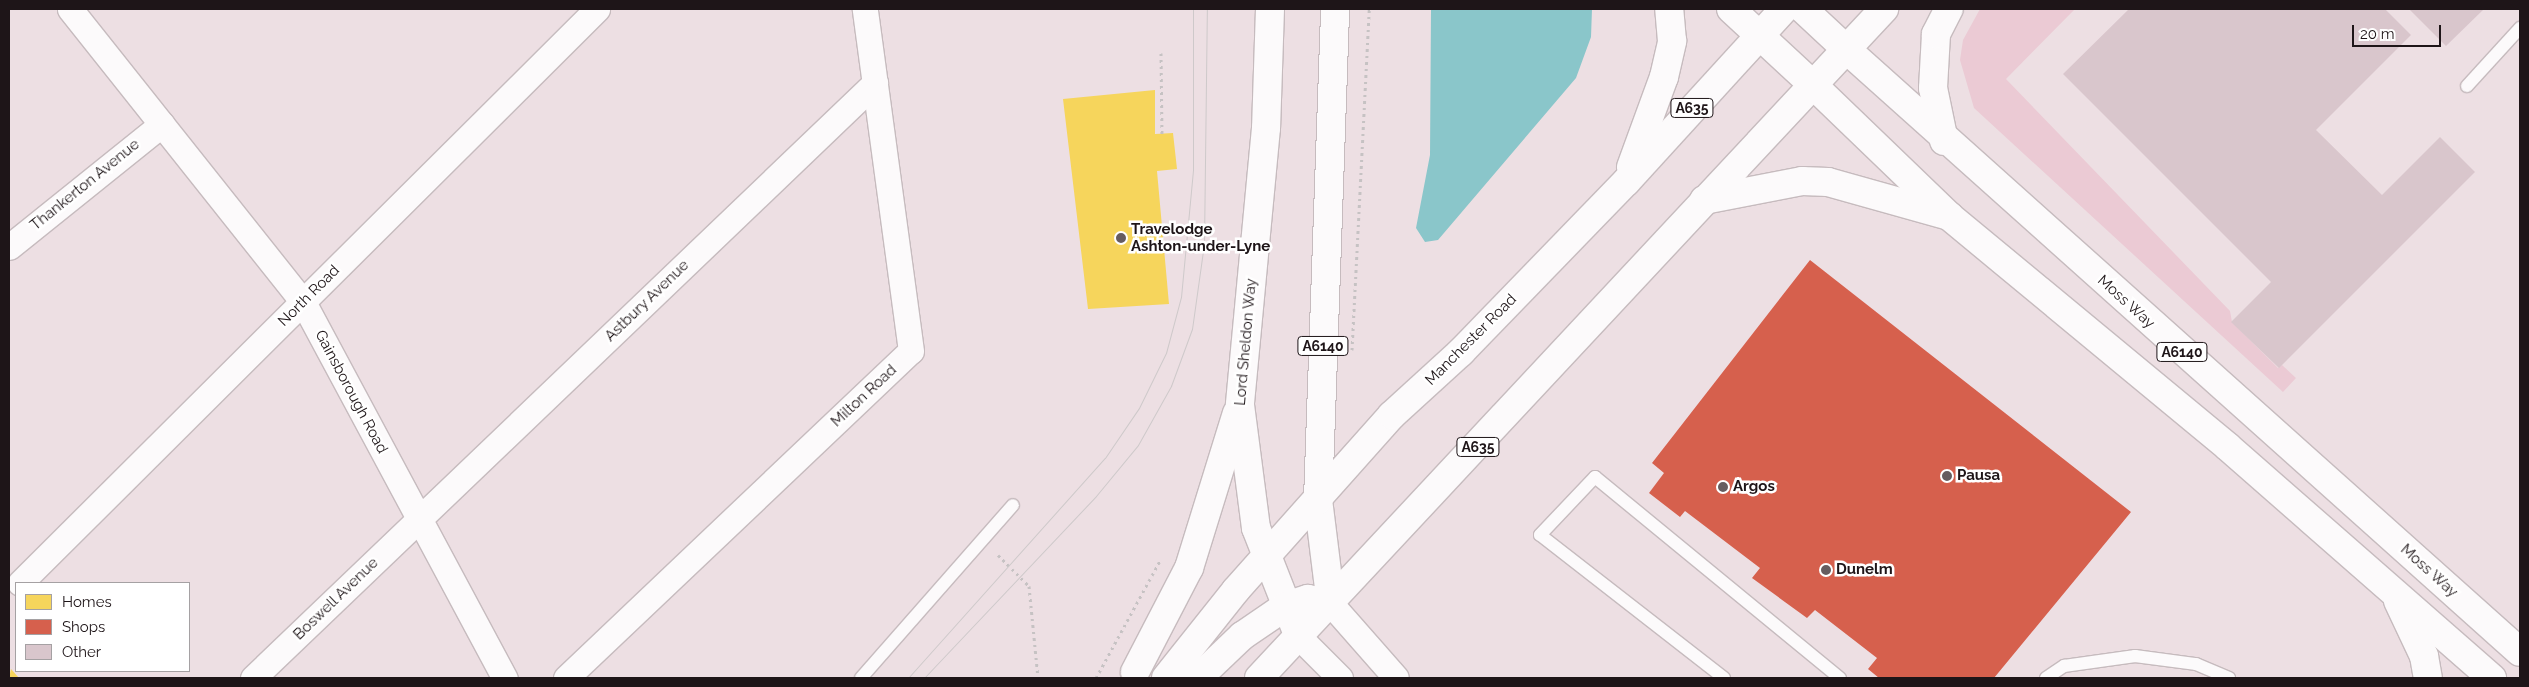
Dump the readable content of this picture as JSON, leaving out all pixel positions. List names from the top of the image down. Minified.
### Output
{"streets":{"main road":["A635","Moss Way","Manchester Road","Lord Sheldon Way","A6140"],"street":["Thankerton Avenue","North Road","Astbury Avenue","Gainsborough Road","Milton Road","Boswell Avenue"]},"crossings":[["A635","Moss Way"],["A635","Lord Sheldon Way"],["A635","A6140"],["Thankerton Avenue","Gainsborough Road"],["North Road","Gainsborough Road"],["Astbury Avenue","Gainsborough Road"],["Astbury Avenue","Milton Road"],["Astbury Avenue","Boswell Avenue"],["Manchester Road","Lord Sheldon Way"],["Manchester Road","A6140"],["Gainsborough Road","Boswell Avenue"]],"places":["Travelodge Ashton-under-Lyne","Pausa","Argos","Dunelm"],"legend":["Homes","Shops","Other"],"scale_bar":"20 m"}
